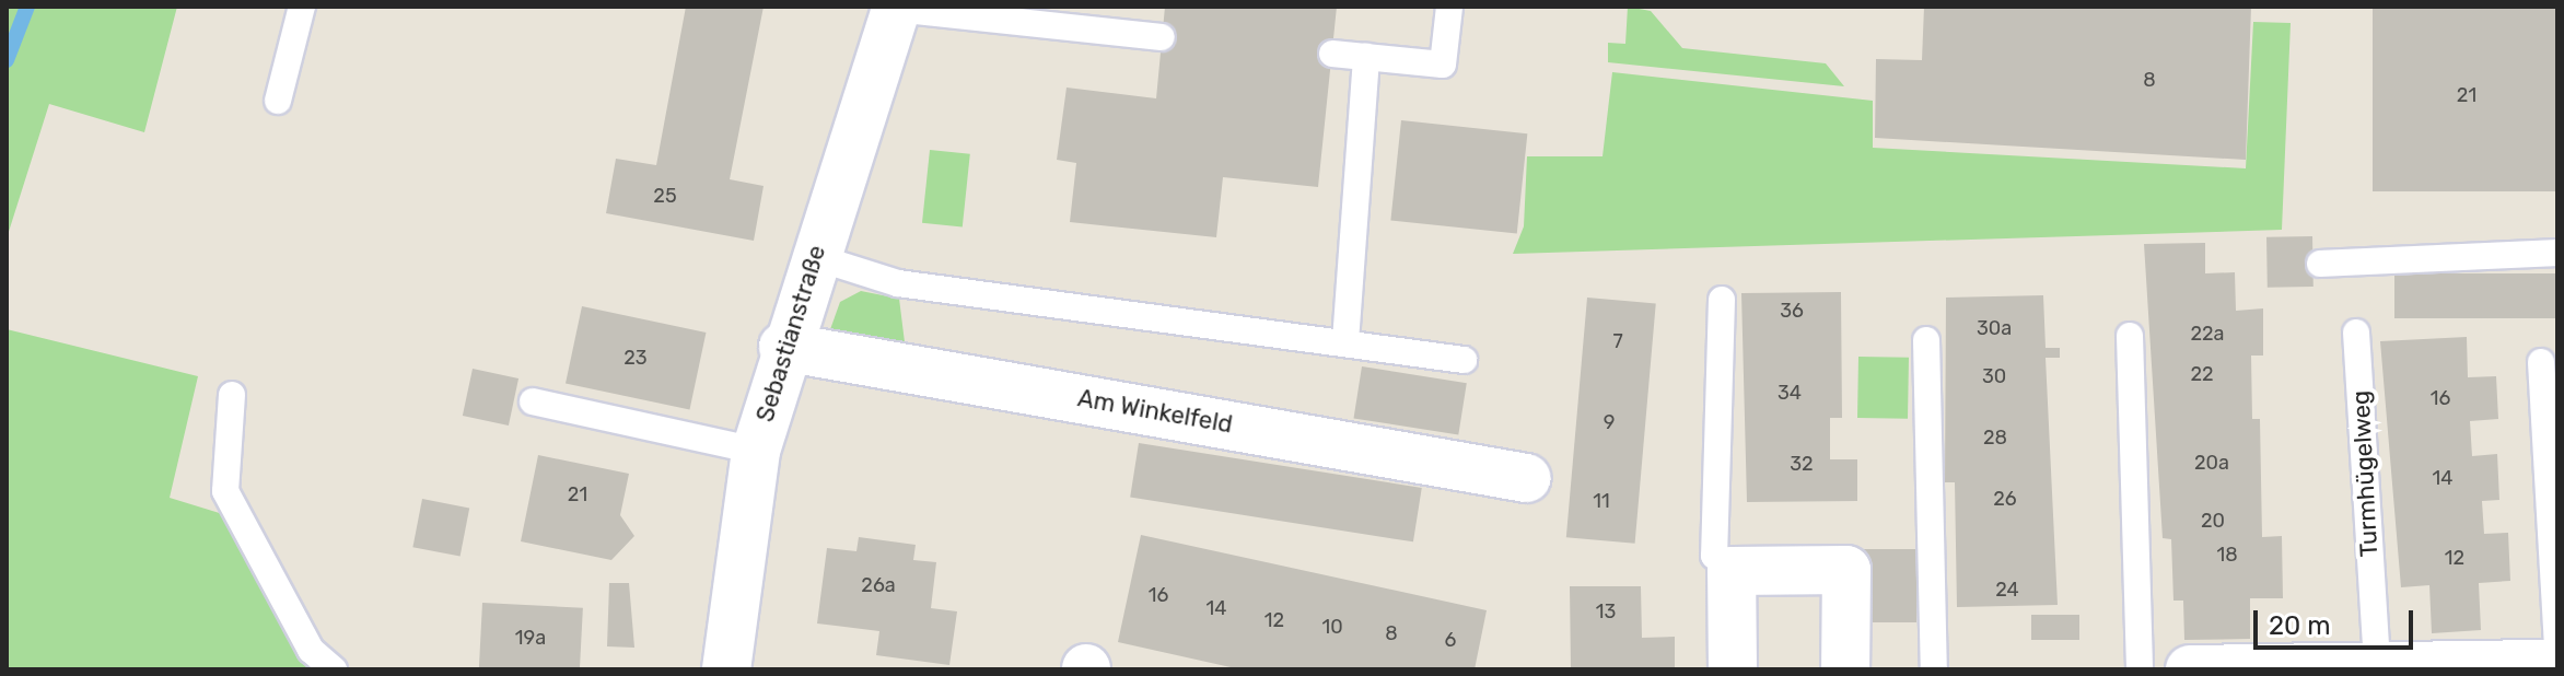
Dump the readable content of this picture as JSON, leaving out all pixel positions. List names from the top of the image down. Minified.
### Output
{"streets":{"street":["Sebastianstraße","Am Winkelfeld"],"lane":["Turmhügelweg"]},"crossings":[["Sebastianstraße","Am Winkelfeld"]],"house_numbers":["8","21","25","36","30a","22a","7","23","22","30","34","16","9","28","20a","32","14","21","26","11","20","18","12","26a","24","16","14","13","12","10","8","19a","6"],"scale_bar":"20 m"}
